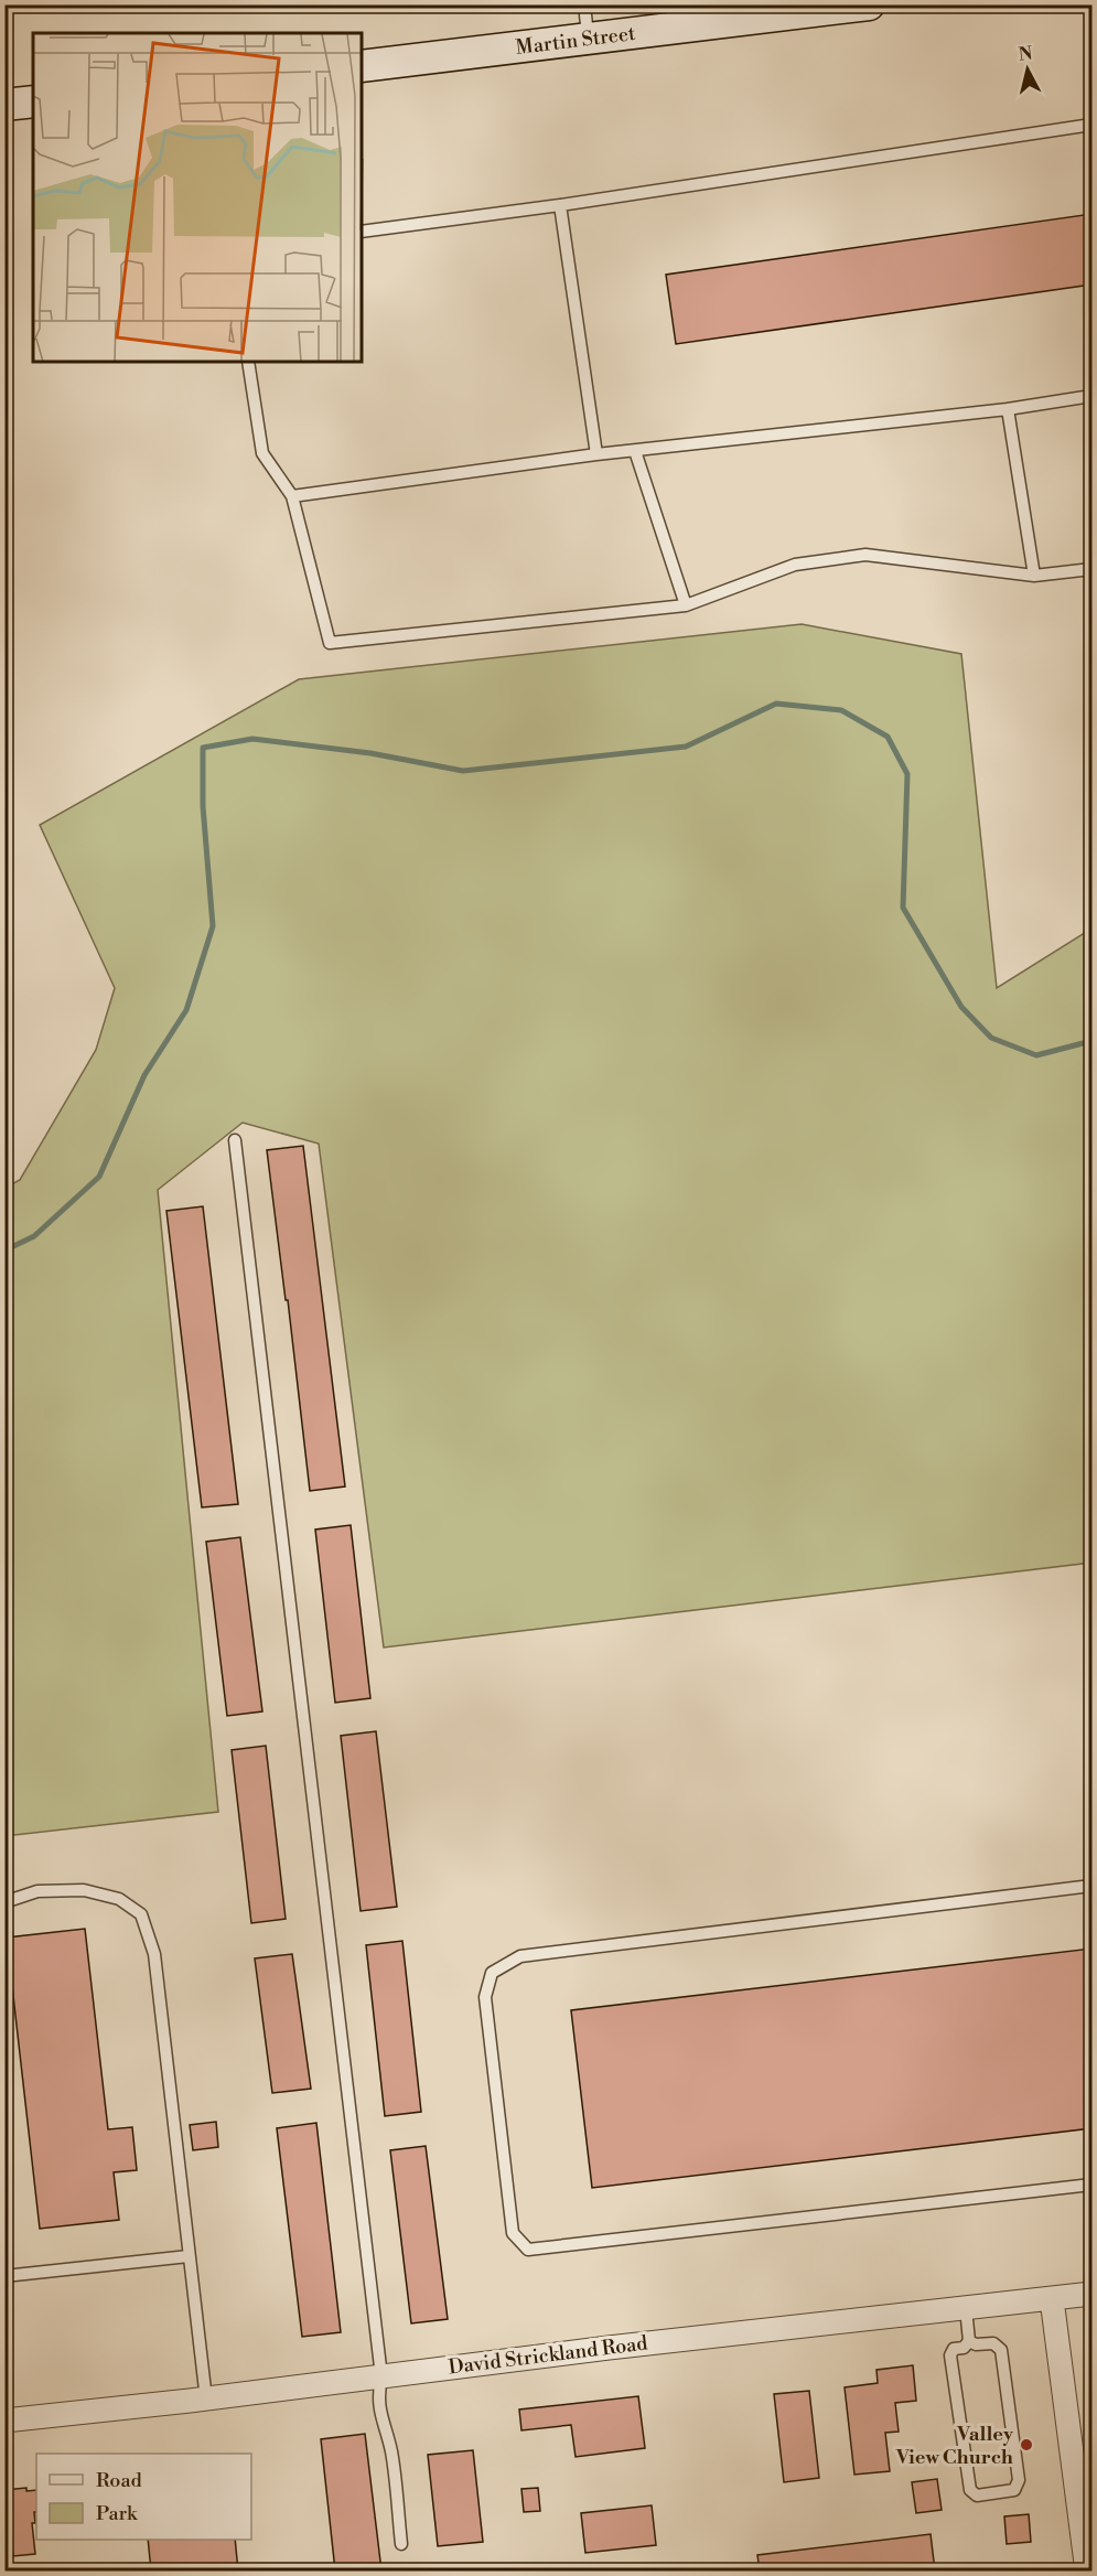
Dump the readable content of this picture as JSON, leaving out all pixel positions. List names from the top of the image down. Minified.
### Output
{"streets":{"street":["Martin Street","David Strickland Road"]},"places":["Valley View Church"],"legend":["Road","Park"],"north":"top"}
